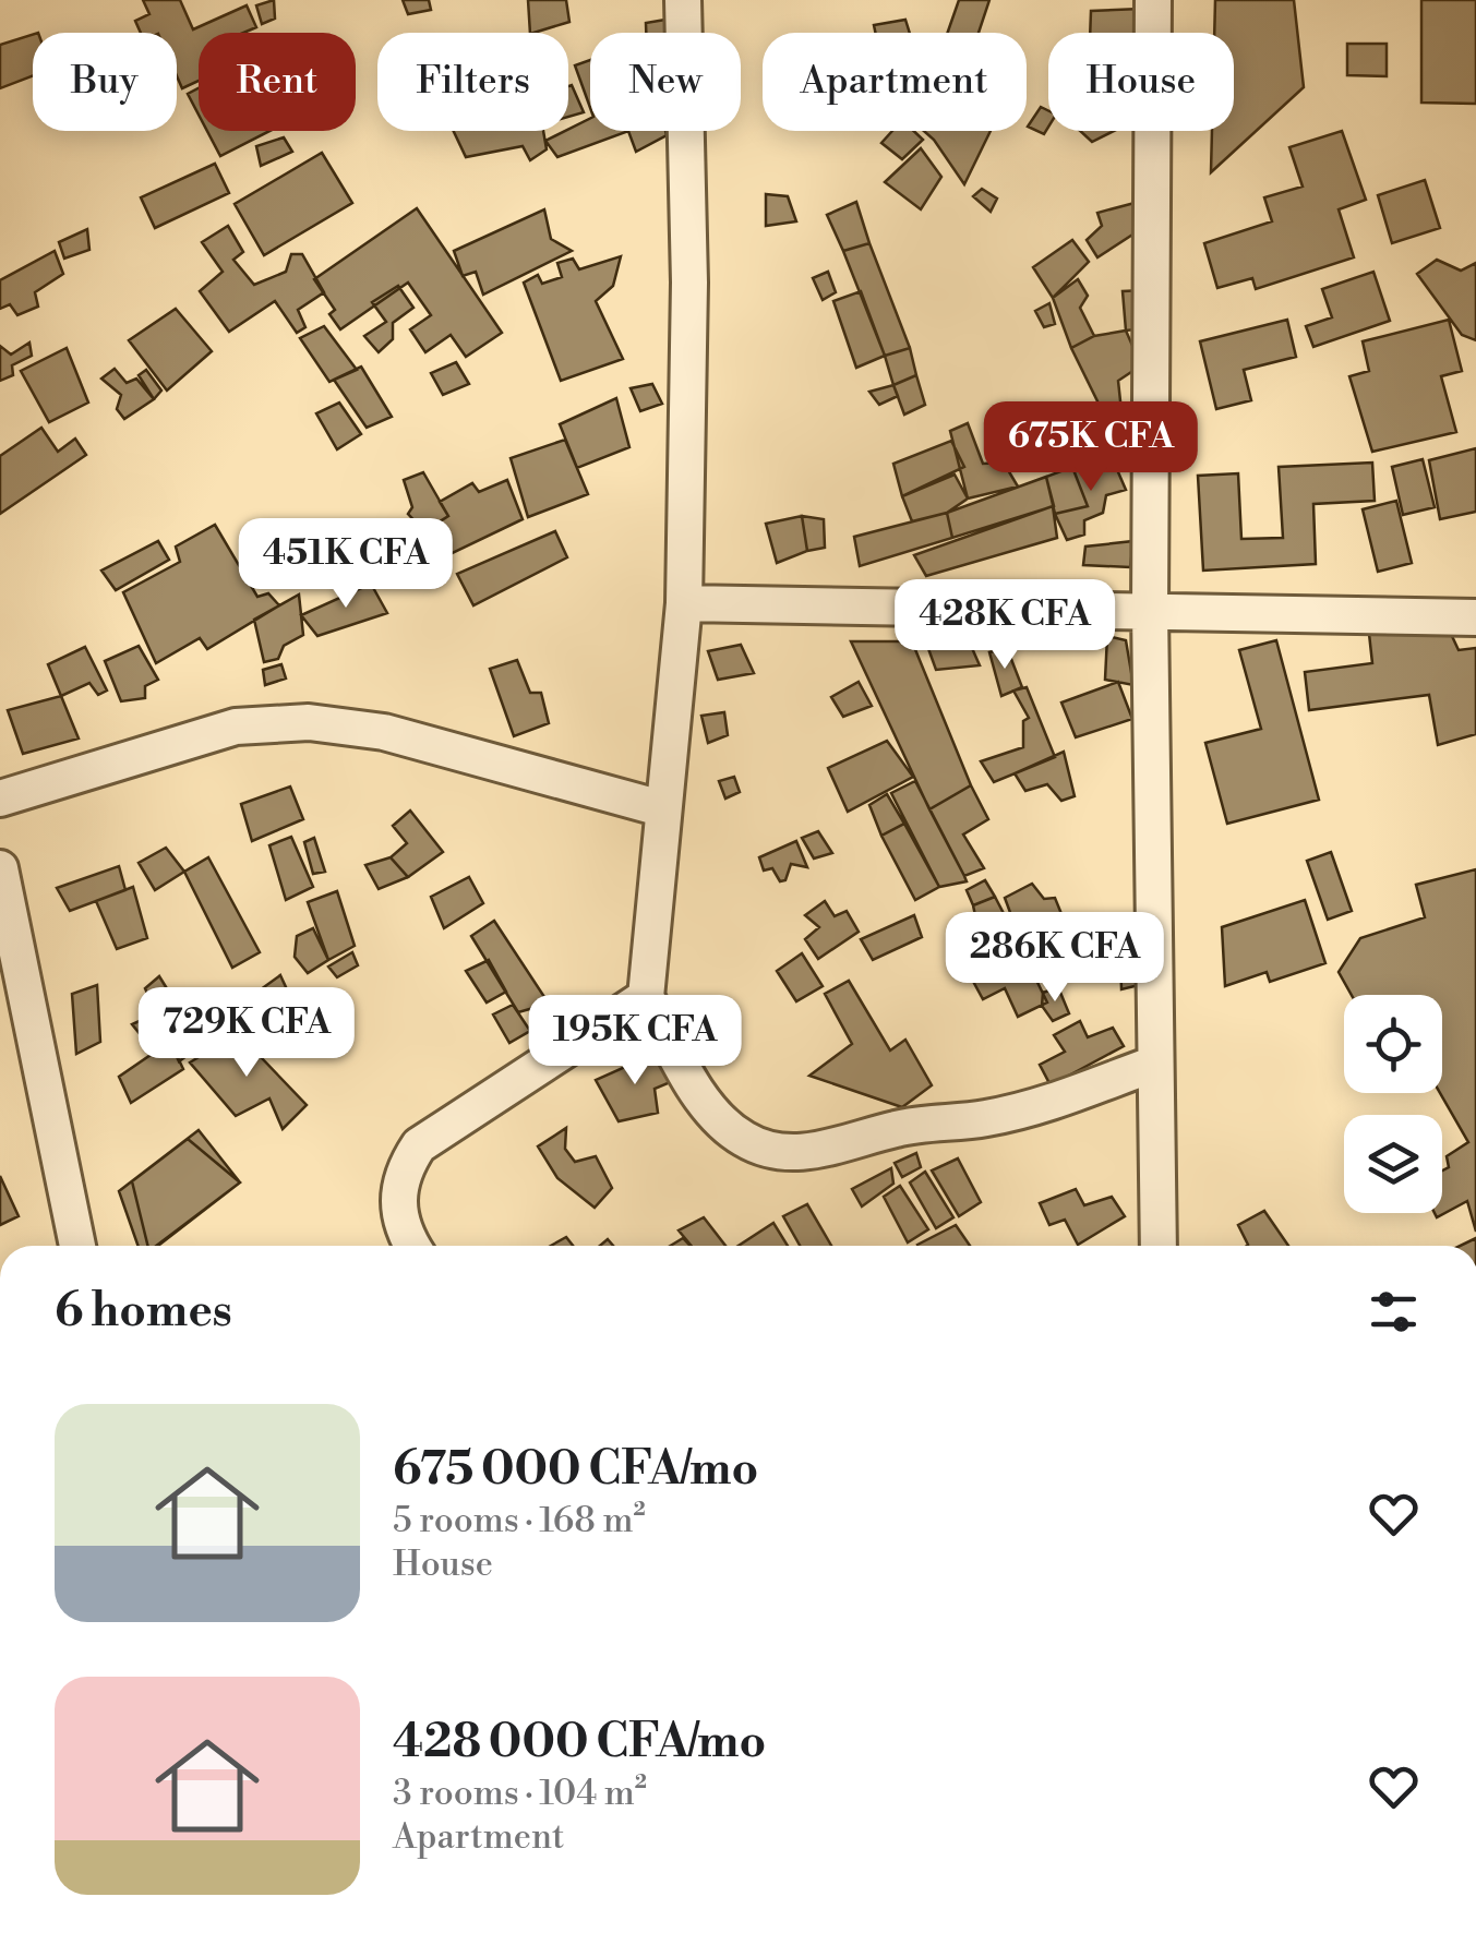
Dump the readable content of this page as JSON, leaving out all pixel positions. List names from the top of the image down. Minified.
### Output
{"page":{"chip":["Buy","Rent","Filters","New","Apartment","House"],"price":["675K CFA","451K CFA","428K CFA","286K CFA","729K CFA","195K CFA"],"heading":"6 homes","list":[{"name":"675 000 CFA/mo","note":"5 rooms · 168 m² · House"},{"name":"428 000 CFA/mo","note":"3 rooms · 104 m² · Apartment"}]}}
